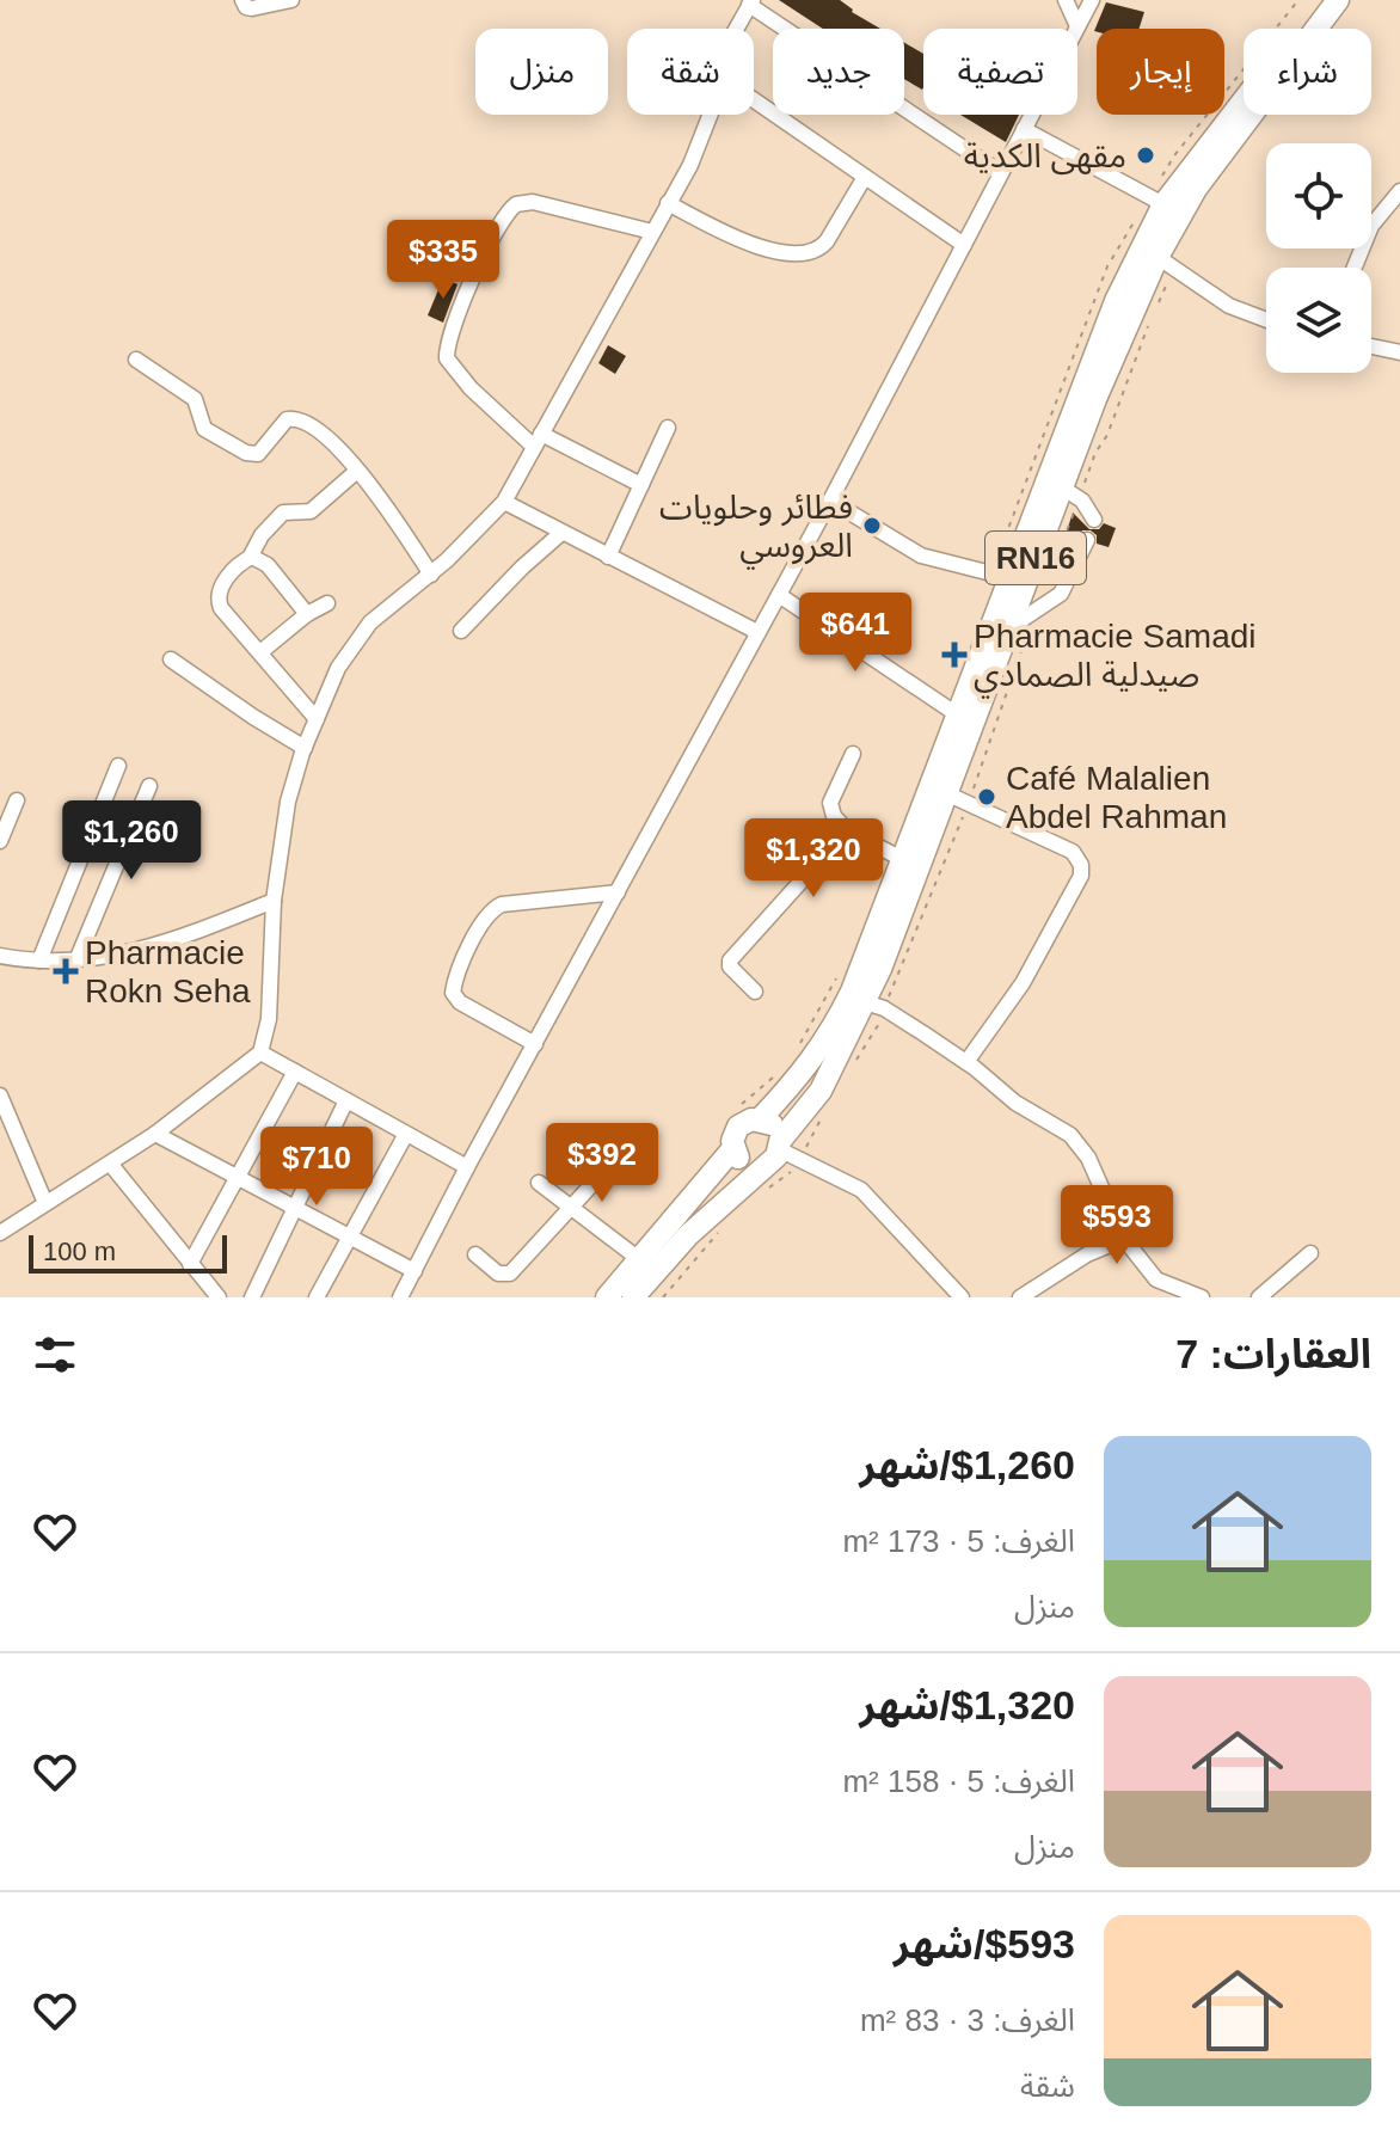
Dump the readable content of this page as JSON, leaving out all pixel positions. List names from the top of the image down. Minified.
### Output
{"streets":{"highway":["RN16"]},"places":{"other":["مقهى الكدية","فطائر وحلويات العروسي","Café Malalien Abdel Rahman"],"health":["Pharmacie Samadi صيدلية الصمادي","Pharmacie Rokn Seha"]},"scale_bar":"100 m","page":{"chip":["شراء","إيجار","تصفية","جديد","شقة","منزل"],"price":["$335","$641","$1,260","$1,320","$392","$710","$593"],"scale":"100 m","heading":"العقارات: 7","list":[{"name":"$1,260/شهر","note":"الغرف: 5 · 173 m² · منزل"},{"name":"$1,320/شهر","note":"الغرف: 5 · 158 m² · منزل"},{"name":"$593/شهر","note":"الغرف: 3 · 83 m² · شقة"}]}}
